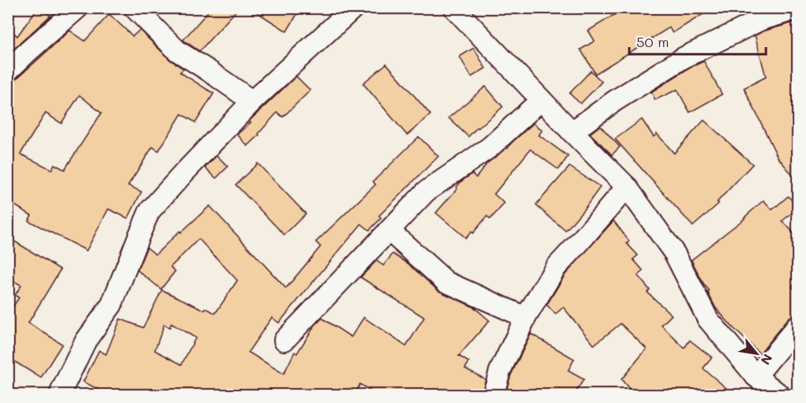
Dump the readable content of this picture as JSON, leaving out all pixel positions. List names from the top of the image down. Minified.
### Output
{"scale_bar":"50 m","north":"bottom right"}
